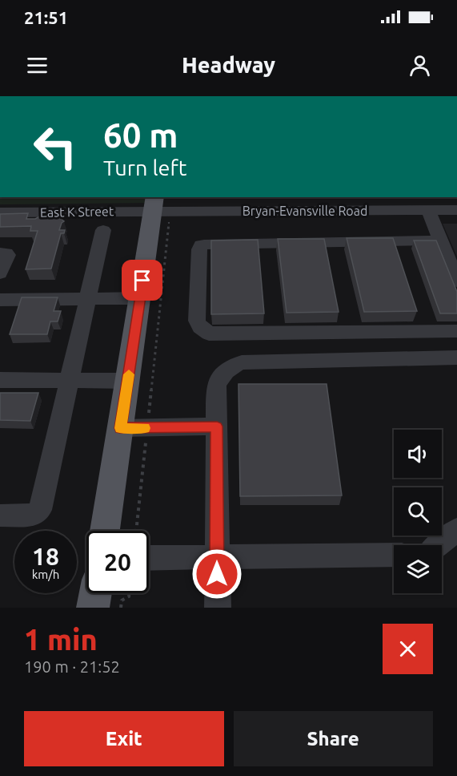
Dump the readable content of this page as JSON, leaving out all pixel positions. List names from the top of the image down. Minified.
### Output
{"streets":{"street":["Bryan-Evansville Road","East K Street"]},"crossings":[["Bryan-Evansville Road","East K Street"]],"page":{"status":"21:51","header":"Headway","turn":["60 m","Turn left"],"speed":"18 km/h","limit":"20","heading":["1 min","190 m · 21:52"],"buttons":["Exit","Share"]}}
